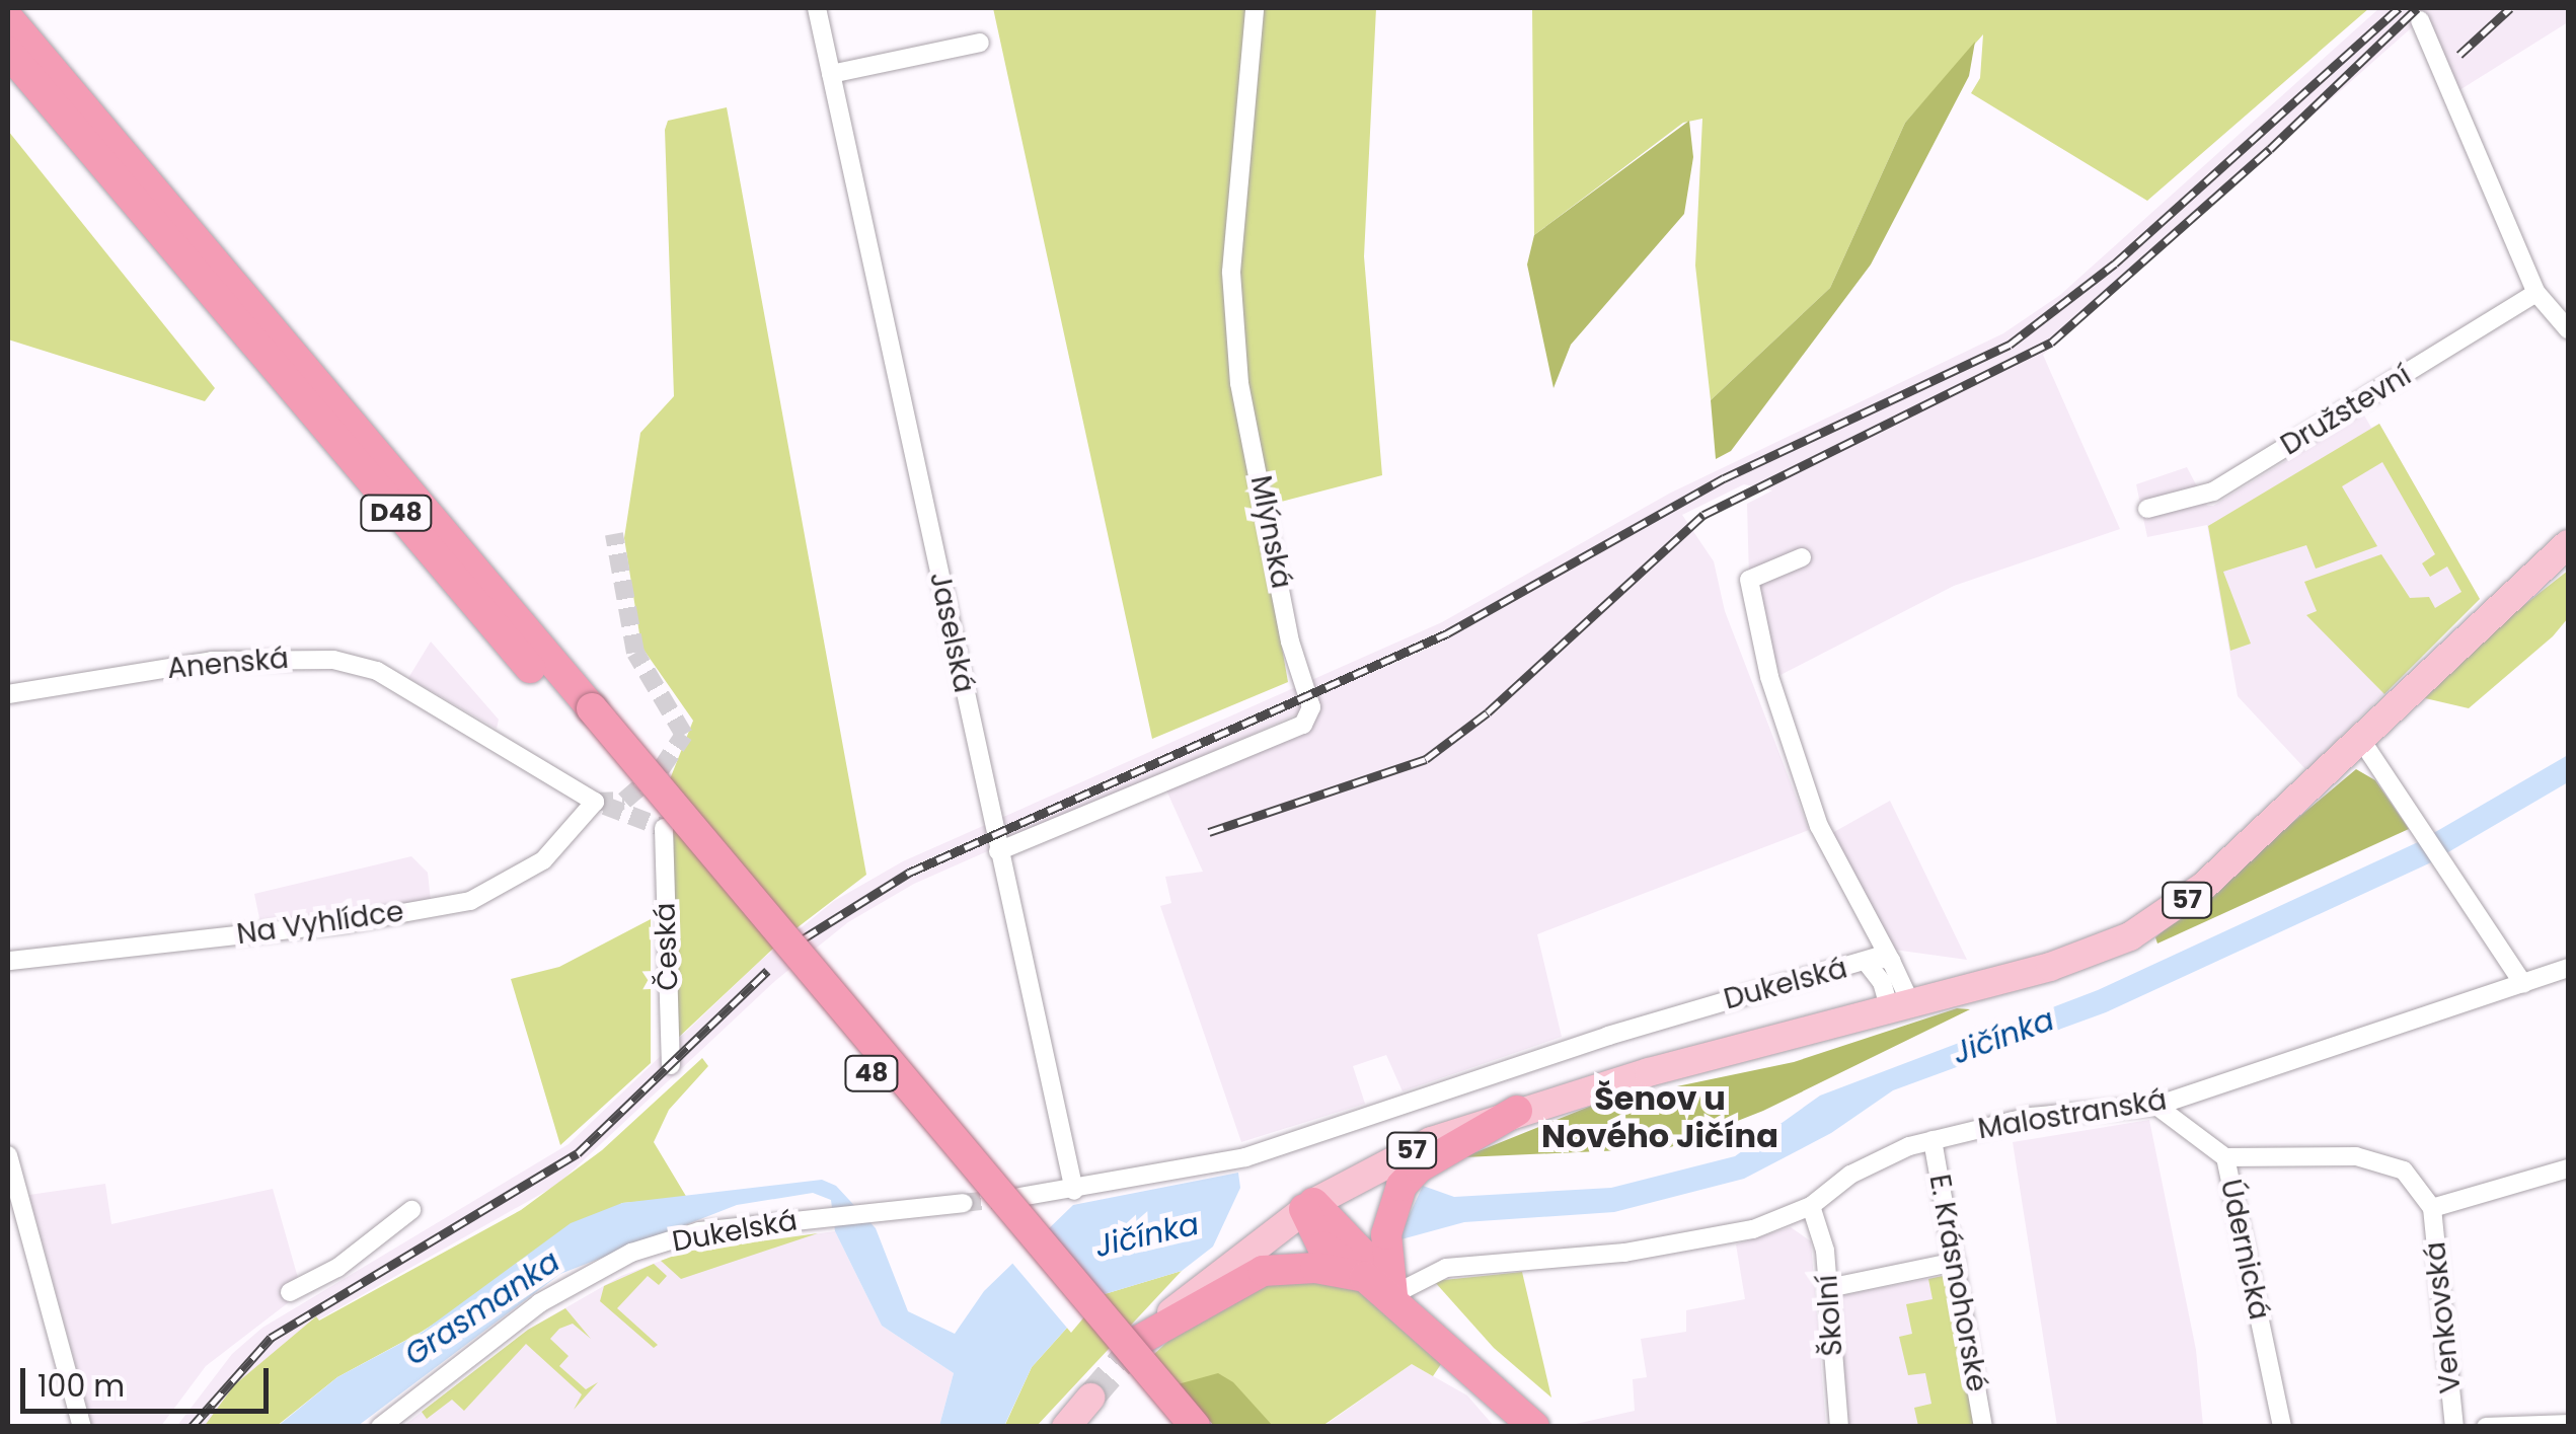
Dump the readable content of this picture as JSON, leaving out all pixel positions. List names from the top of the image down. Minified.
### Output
{"streets":{"highway":["D48","48"],"main road":["57"],"street":["Družstevní","Mlýnská","Jaselská","Anenská","Na Vyhlídce","Česká","Dukelská","Malostranská","Údernická","E. Krásnohorské","Školní","Venkovská"]},"crossings":[["D48","48"],["Mlýnská","Jaselská"],["Jaselská","Dukelská"],["Anenská","Na Vyhlídce"],["57","Dukelská"],["Malostranská","Údernická"],["Malostranská","E. Krásnohorské"],["Malostranská","Školní"]],"districts":["Šenov u Nového Jičína"],"water":["Jičínka","Grasmanka"],"scale_bar":"100 m"}
